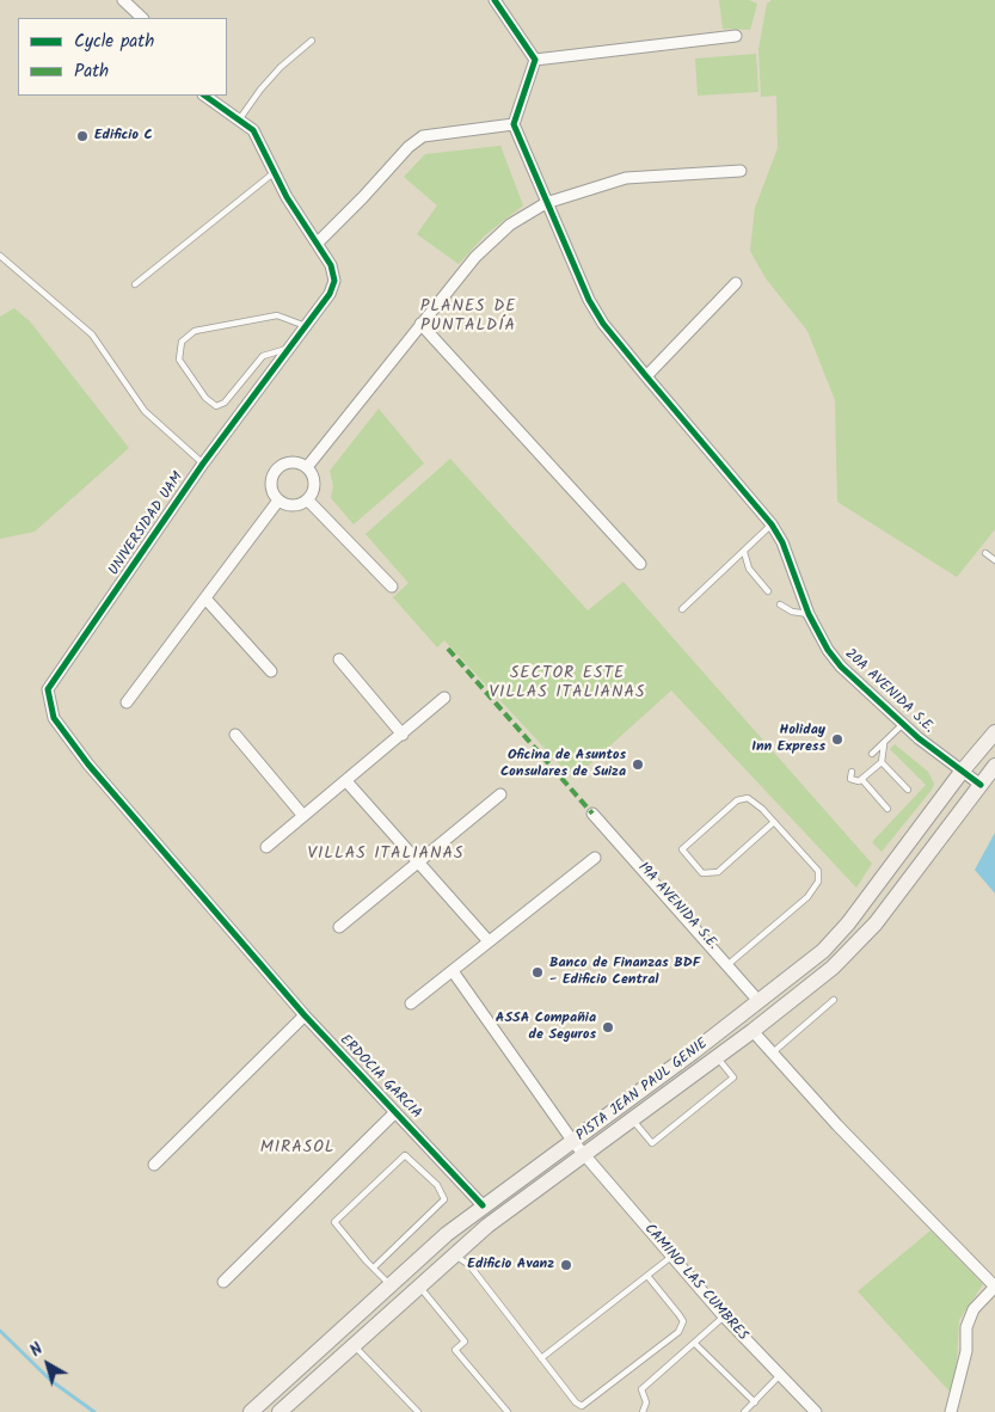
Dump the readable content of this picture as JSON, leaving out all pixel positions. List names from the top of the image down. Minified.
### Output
{"streets":{"main road":["PISTA JEAN PAUL GENIE"],"street":["UNIVERSIDAD UAM","20A AVENIDA S.E.","19A AVENIDA S.E.","ERDOCIA GARCIA","CAMINO LAS CUMBRES"]},"crossings":[["UNIVERSIDAD UAM","ERDOCIA GARCIA"],["20A AVENIDA S.E.","PISTA JEAN PAUL GENIE"],["19A AVENIDA S.E.","PISTA JEAN PAUL GENIE"],["ERDOCIA GARCIA","PISTA JEAN PAUL GENIE"],["PISTA JEAN PAUL GENIE","CAMINO LAS CUMBRES"]],"districts":["PLANES DE PUNTALDÍA","SECTOR ESTE VILLAS ITALIANAS","VILLAS ITALIANAS","MIRASOL"],"places":["Edificio C","Holiday Inn Express","Oficina de Asuntos Consulares de Suiza","Banco de Finanzas BDF - Edificio Central","ASSA Compañia de Seguros","Edificio Avanz"],"legend":["Cycle path","Path"],"north":"top left"}
